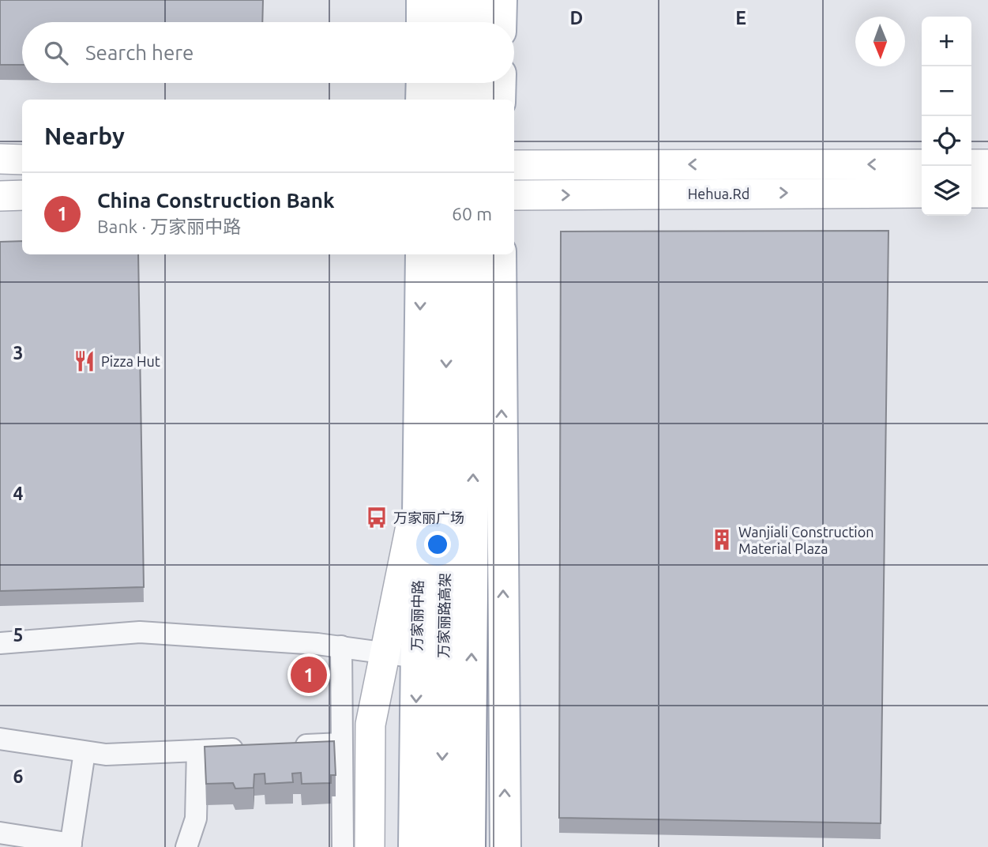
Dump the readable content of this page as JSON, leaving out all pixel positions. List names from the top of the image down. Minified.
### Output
{"streets":{"main road":["Hehua.Rd","万家丽中路","万家丽路高架"]},"places":{"restaurant":["Pizza Hut"],"bus stop":["万家丽广场"],"building":["Wanjiali Construction Material Plaza"]},"north":"bottom","page":{"map_buttons":["+","−"],"search":"Search here","heading":"Nearby","list":[{"mark":"1","name":"China Construction Bank","note":"Bank · 万家丽中路","value":"60 m"}],"pins":"1"},"grid":{"columns":["D","E"],"rows":["3","4","5","6"]}}
